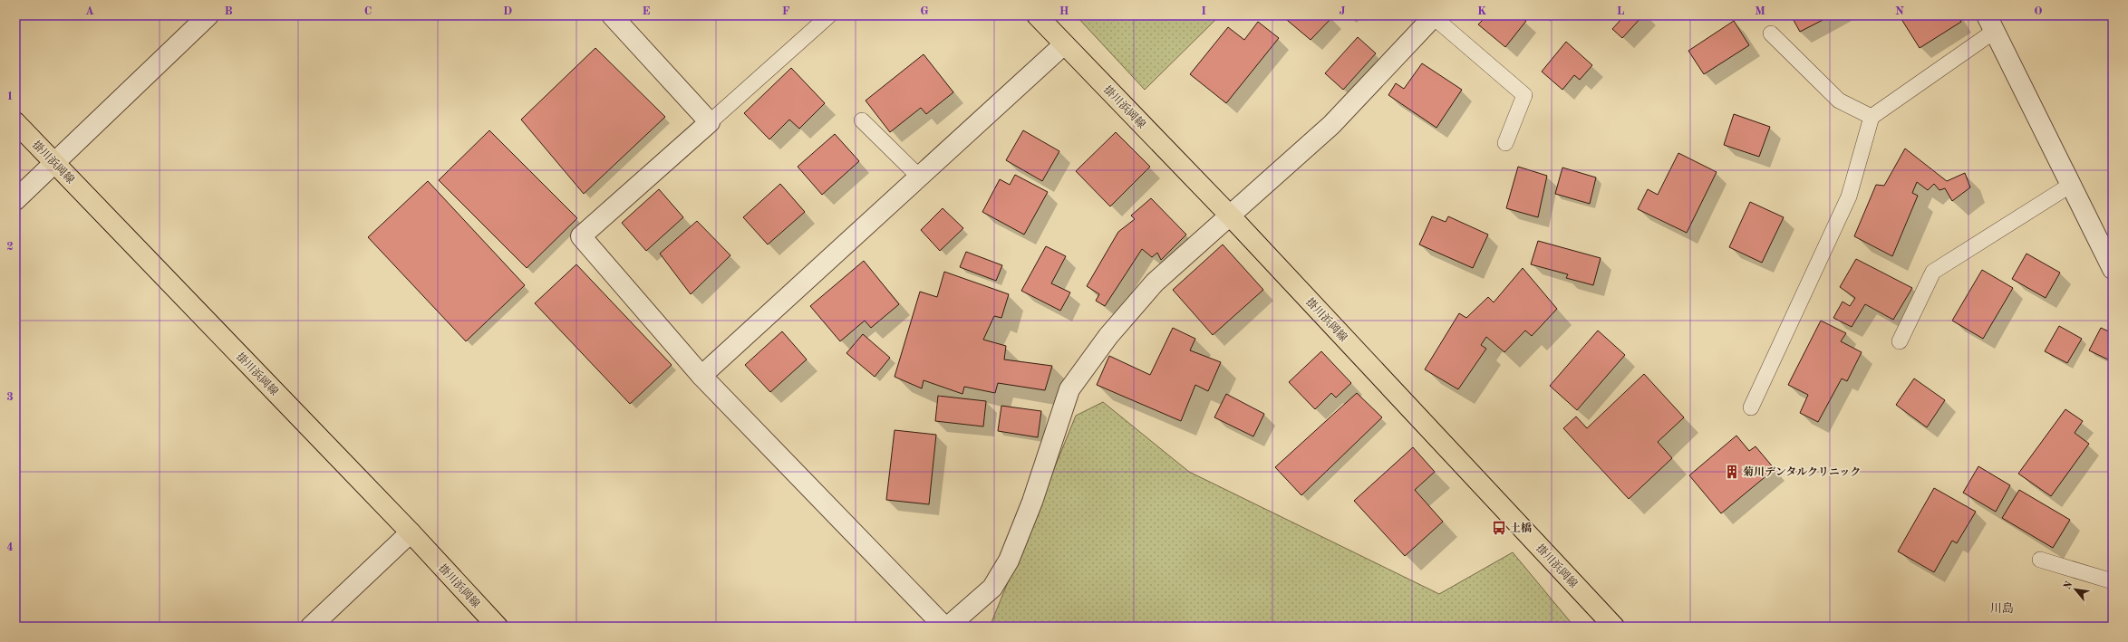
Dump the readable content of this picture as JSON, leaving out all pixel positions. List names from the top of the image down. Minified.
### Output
{"streets":{"main road":["掛川浜岡線"]},"districts":["川島"],"places":{"building":["菊川デンタルクリニック"],"bus stop":["土橋"]},"north":"top left","grid":{"columns":["A","B","C","D","E","F","G","H","I","J","K","L","M","N","O"],"rows":["1","2","3","4"]}}
